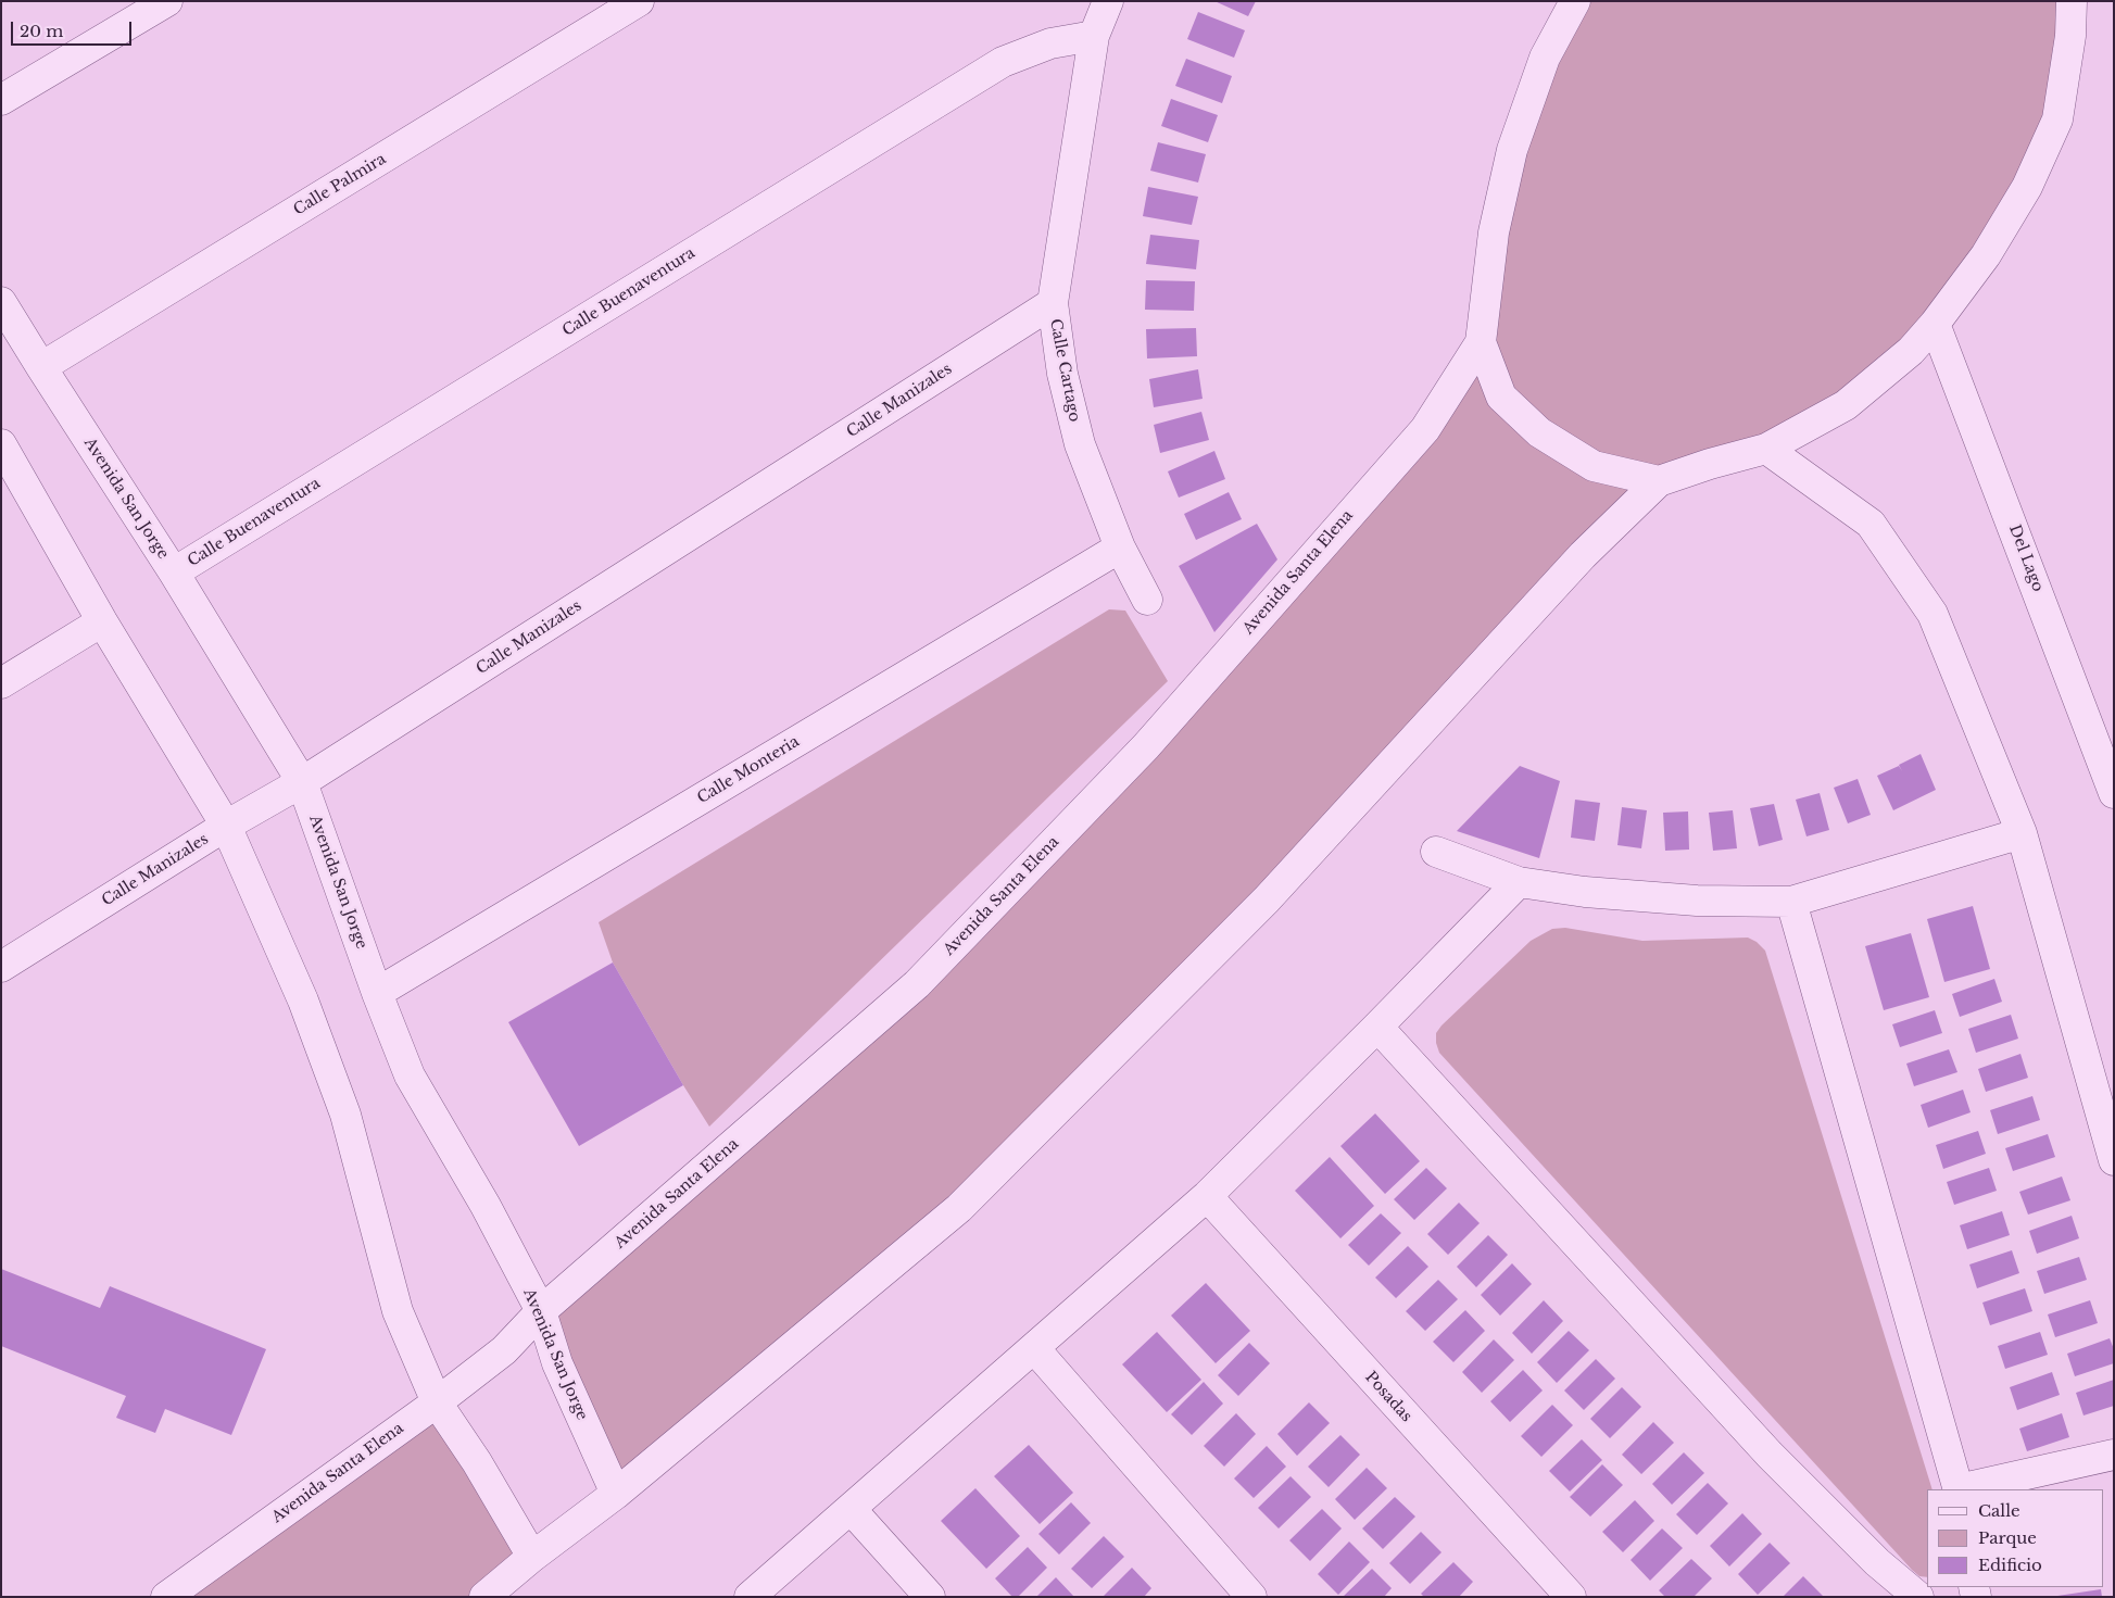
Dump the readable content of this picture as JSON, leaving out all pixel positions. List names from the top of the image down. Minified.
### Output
{"streets":{"street":["Calle Palmira","Calle Buenaventura","Calle Cartago","Calle Manizales","Avenida San Jorge","Del Lago","Avenida Santa Elena","Calle Monteria","Posadas"]},"crossings":[["Calle Palmira","Avenida San Jorge"],["Calle Buenaventura","Calle Cartago"],["Calle Buenaventura","Avenida San Jorge"],["Calle Cartago","Calle Manizales"],["Calle Cartago","Calle Monteria"],["Calle Manizales","Avenida San Jorge"],["Avenida San Jorge","Avenida Santa Elena"],["Avenida San Jorge","Calle Monteria"]],"legend":["Calle","Parque","Edificio"],"scale_bar":"20 m"}
